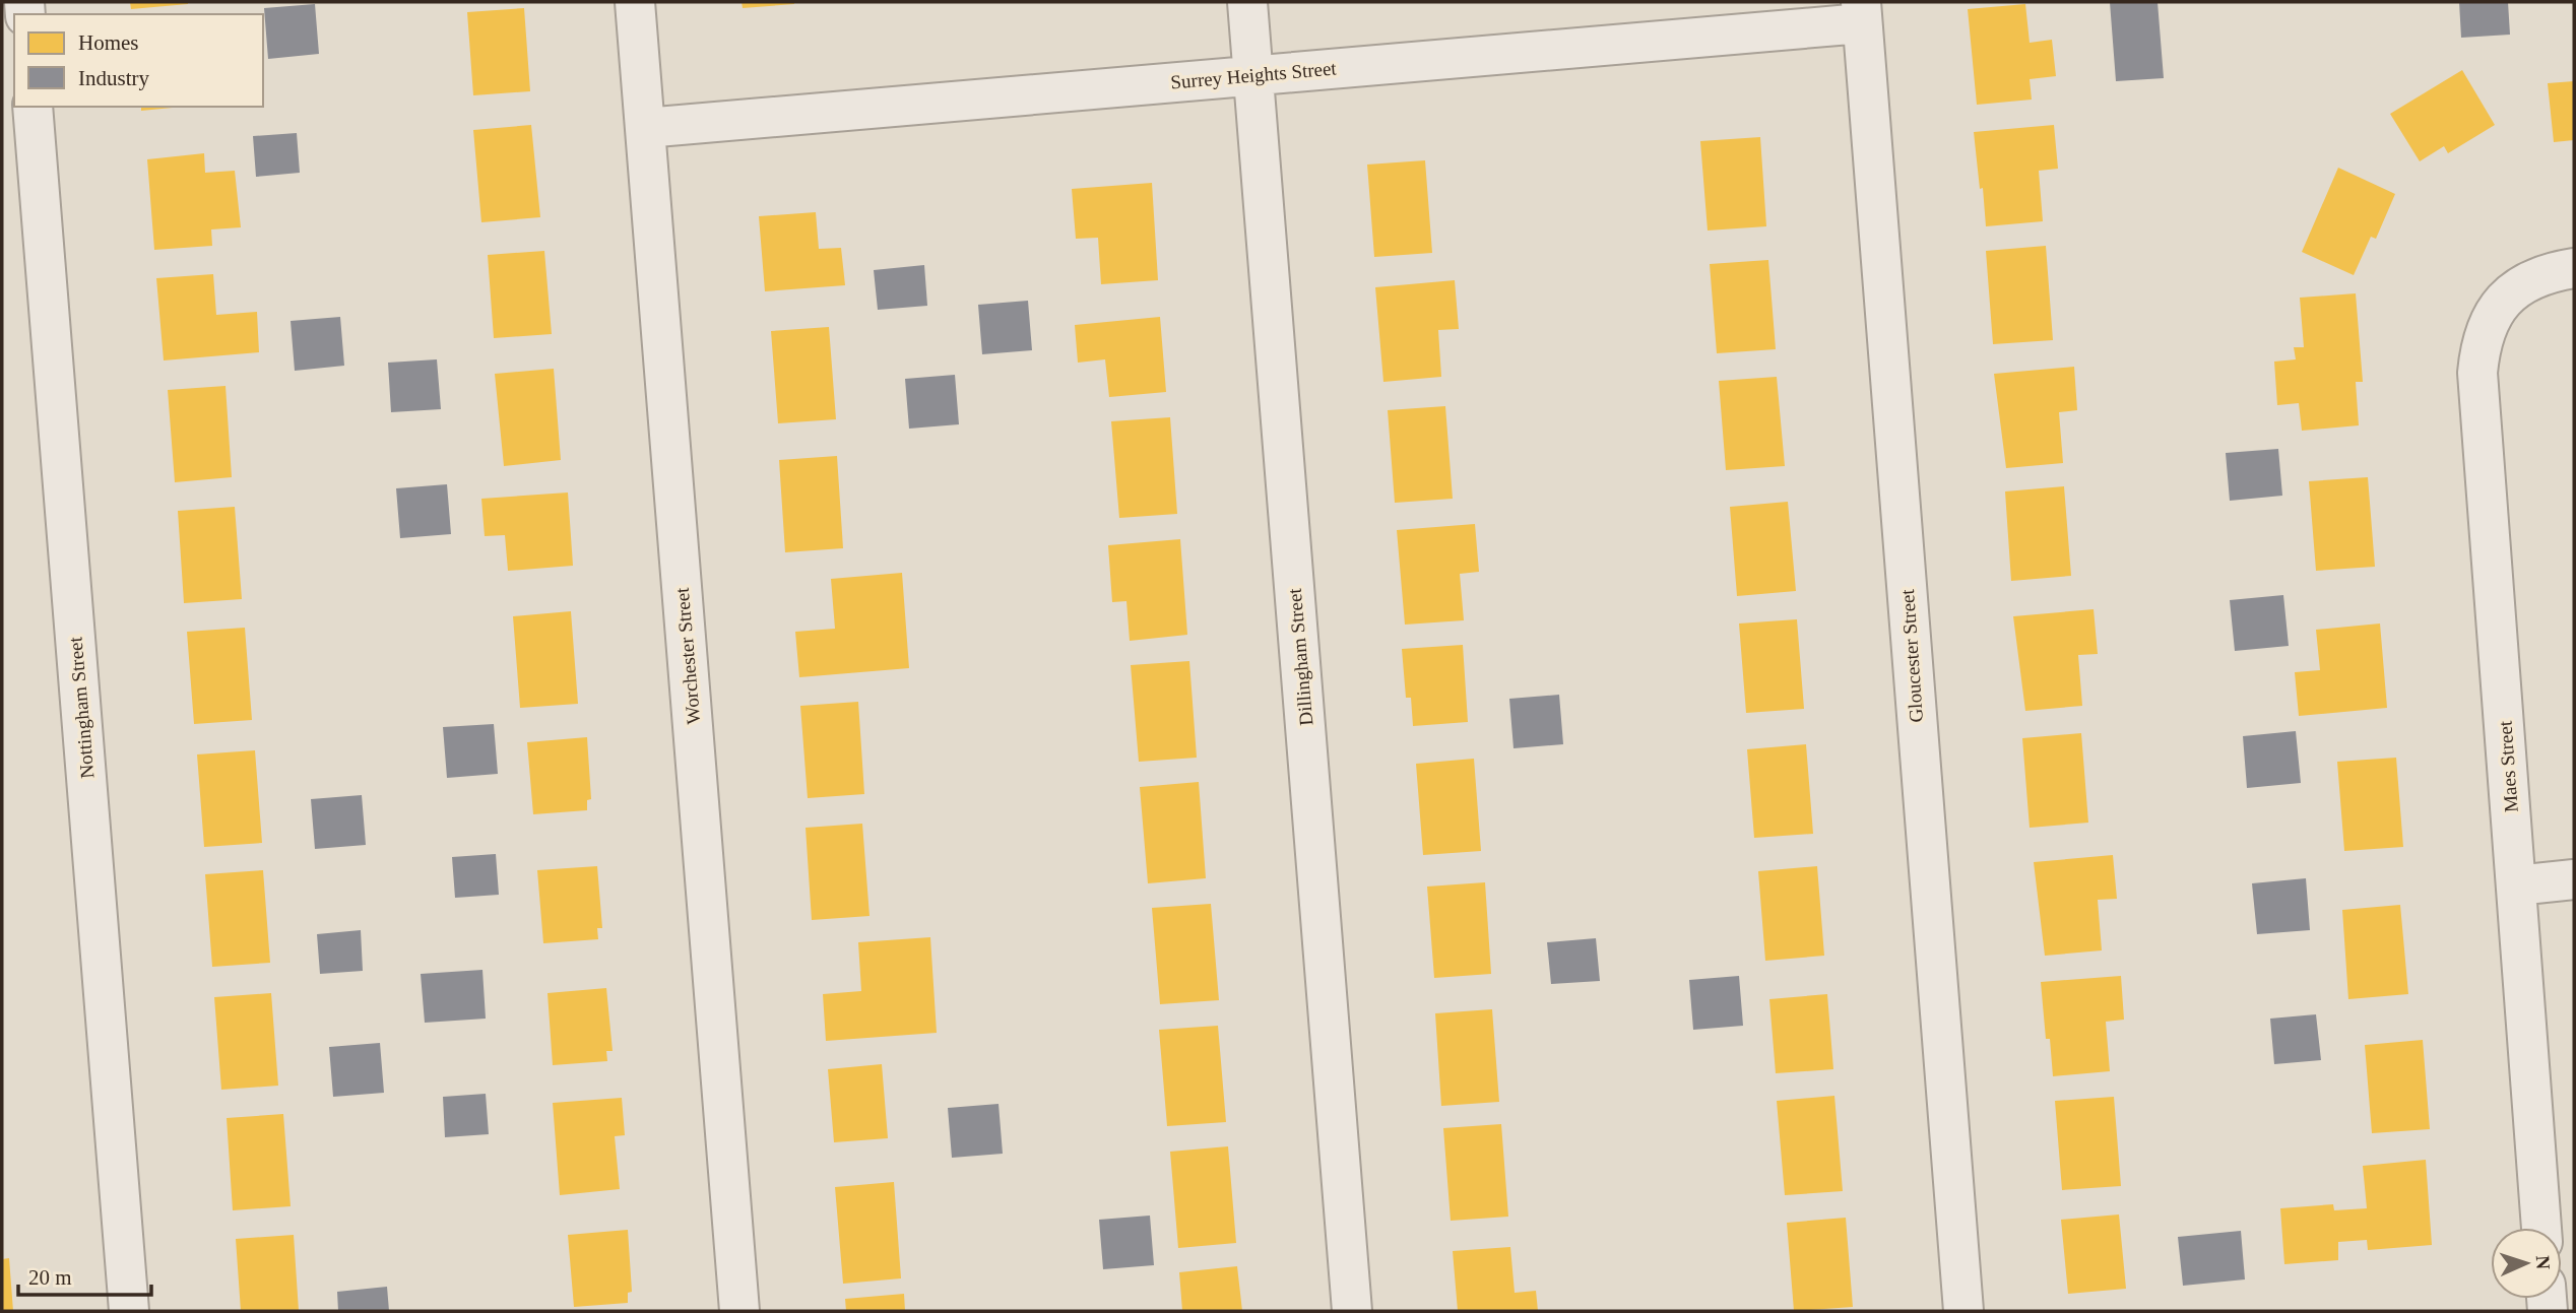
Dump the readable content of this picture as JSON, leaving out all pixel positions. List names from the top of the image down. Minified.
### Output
{"streets":{"street":["Surrey Heights Street","Worchester Street","Gloucester Street","Dillingham Street","Nottingham Street","Maes Street"]},"crossings":[["Surrey Heights Street","Worchester Street"],["Surrey Heights Street","Gloucester Street"],["Surrey Heights Street","Dillingham Street"]],"legend":["Homes","Industry"],"scale_bar":"20 m","north":"right"}
